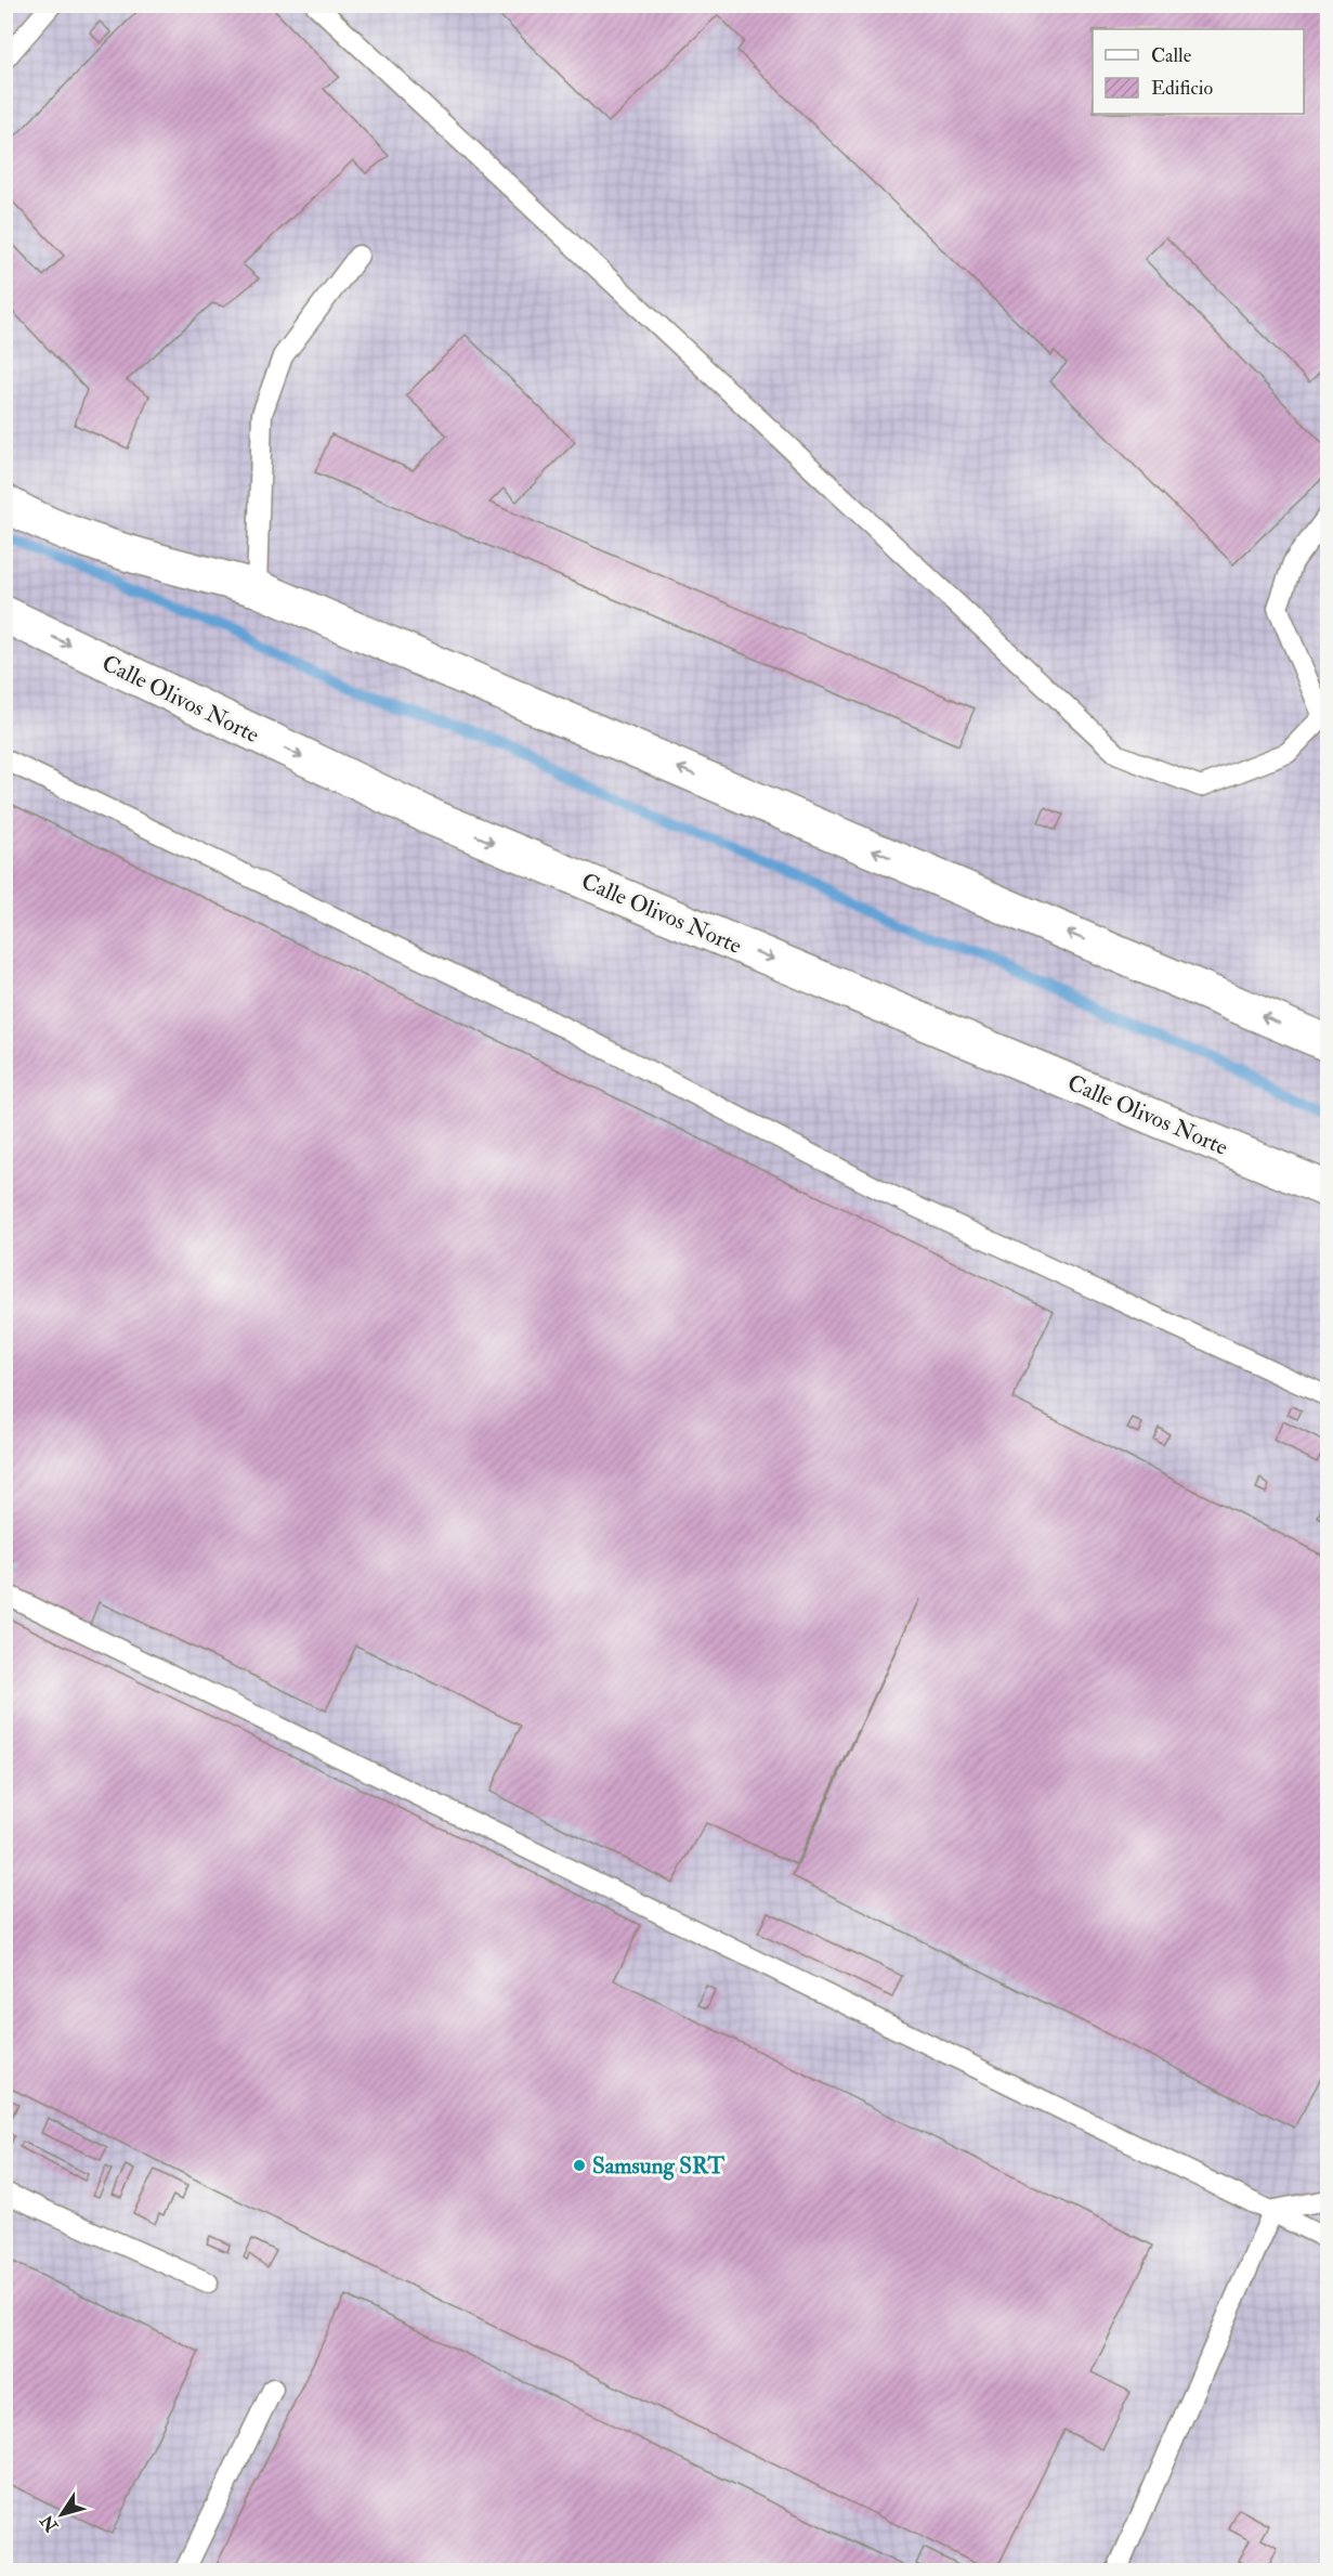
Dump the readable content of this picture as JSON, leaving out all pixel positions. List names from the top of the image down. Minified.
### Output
{"streets":{"main road":["Calle Olivos Norte"]},"places":["Samsung SRT"],"legend":["Calle","Edificio"],"north":"bottom left"}
